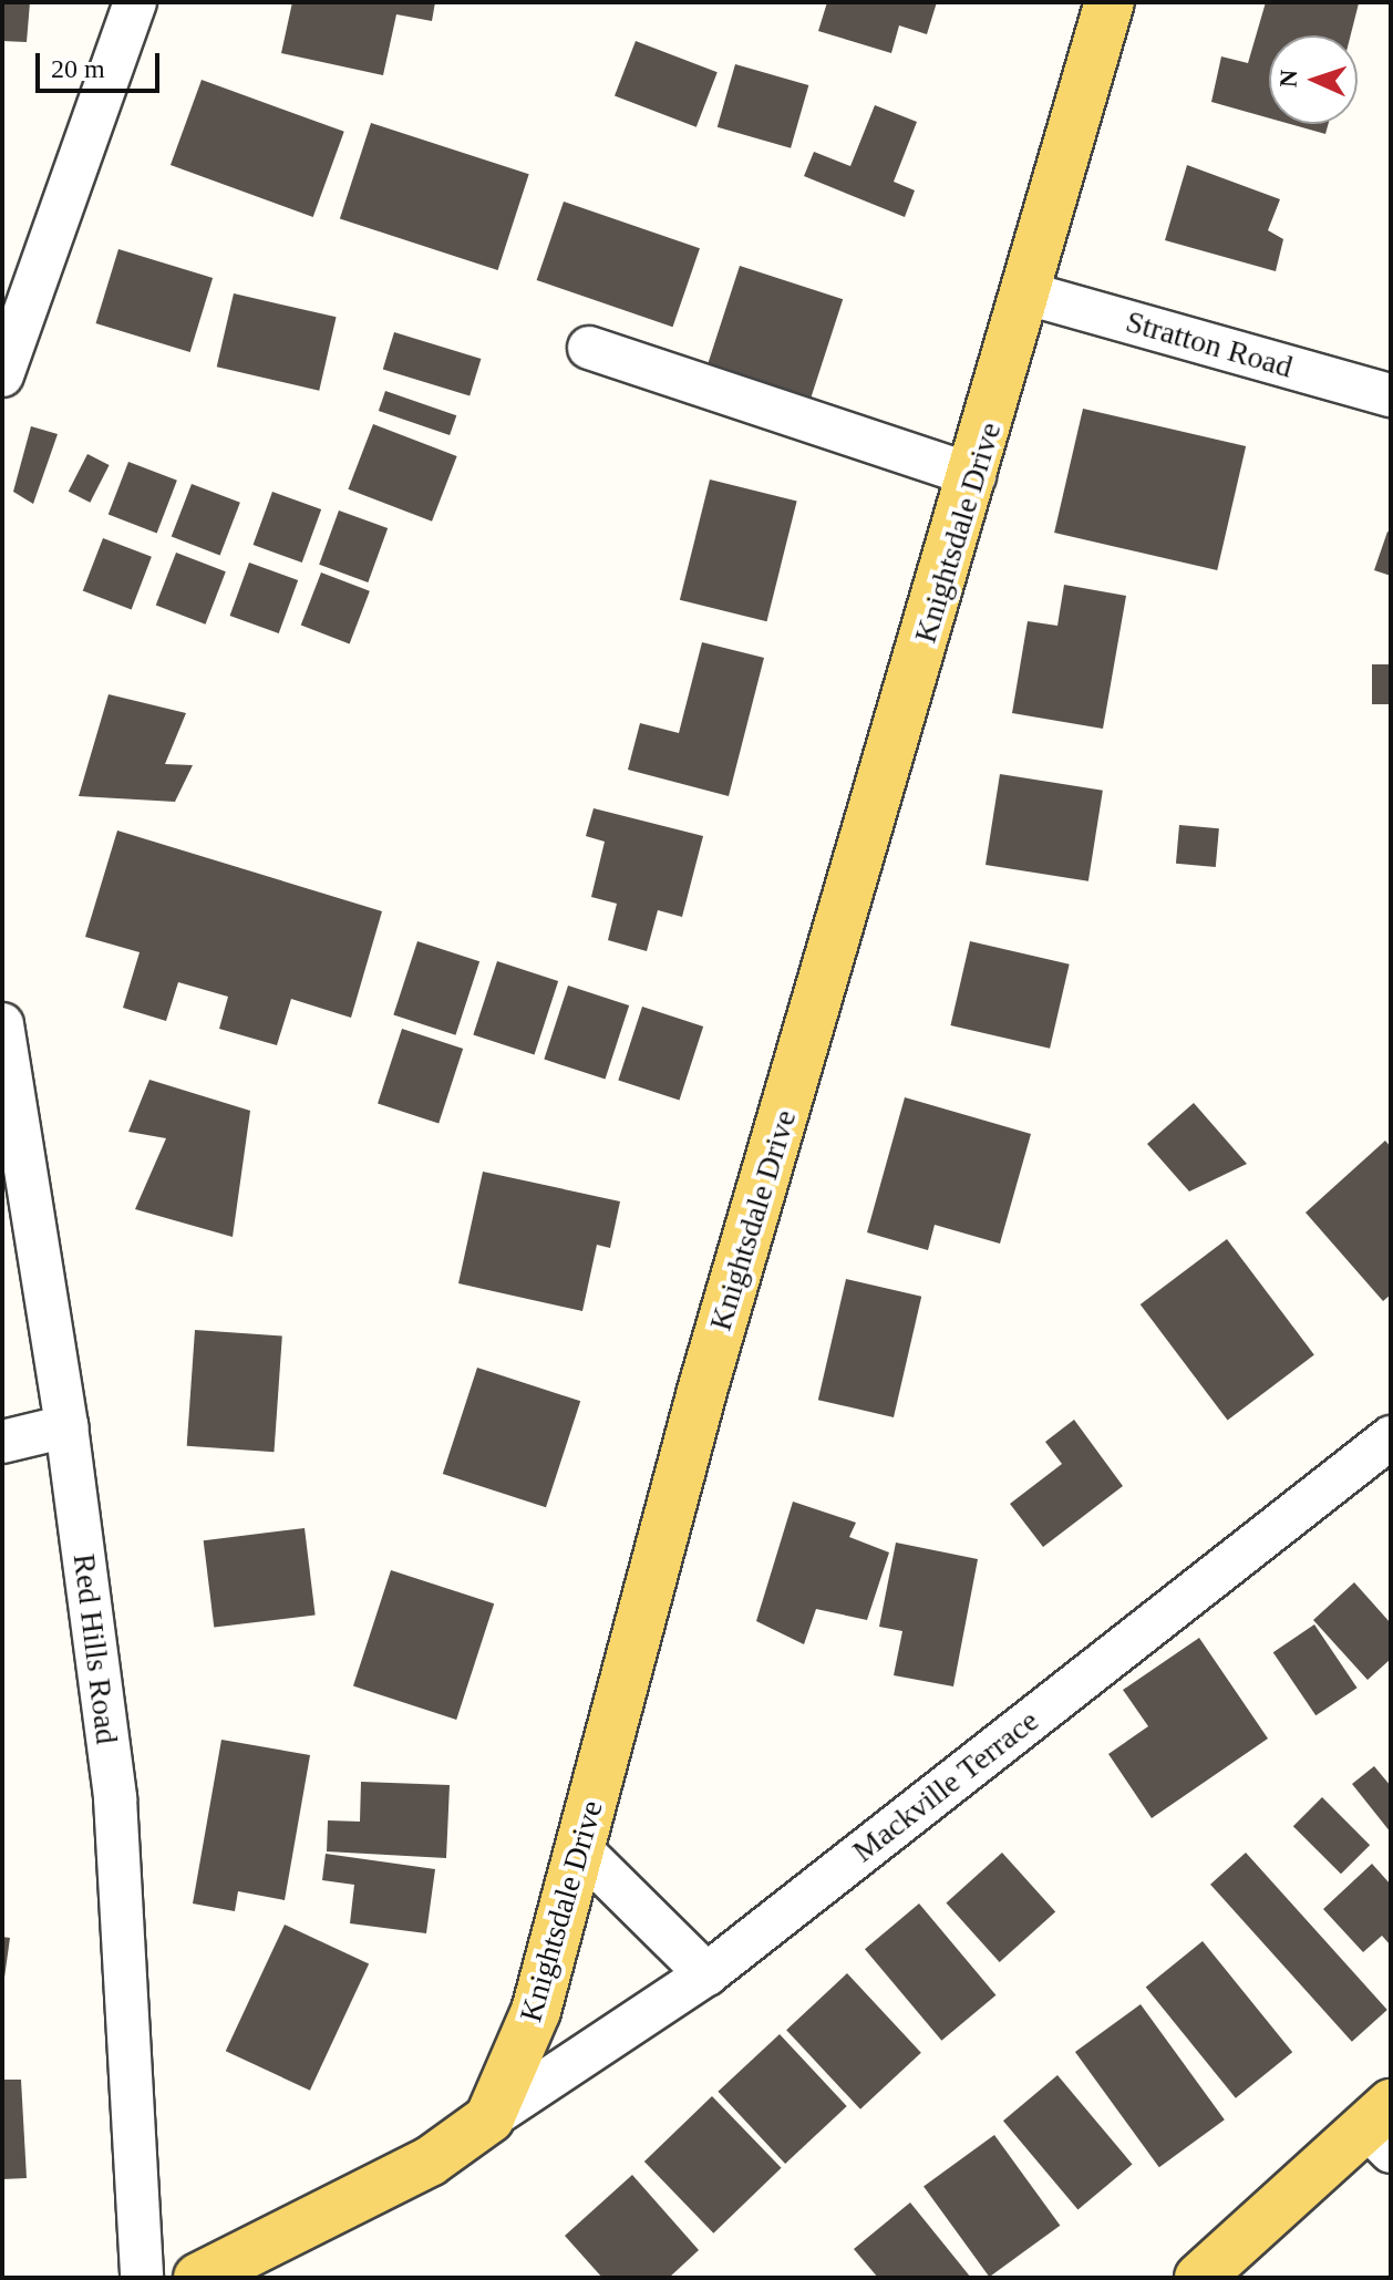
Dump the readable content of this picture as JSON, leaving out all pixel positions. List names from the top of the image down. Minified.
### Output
{"streets":{"main road":["Knightsdale Drive"],"street":["Stratton Road","Red Hills Road","Mackville Terrace"]},"crossings":[["Stratton Road","Knightsdale Drive"],["Knightsdale Drive","Mackville Terrace"]],"scale_bar":"20 m","north":"left"}
